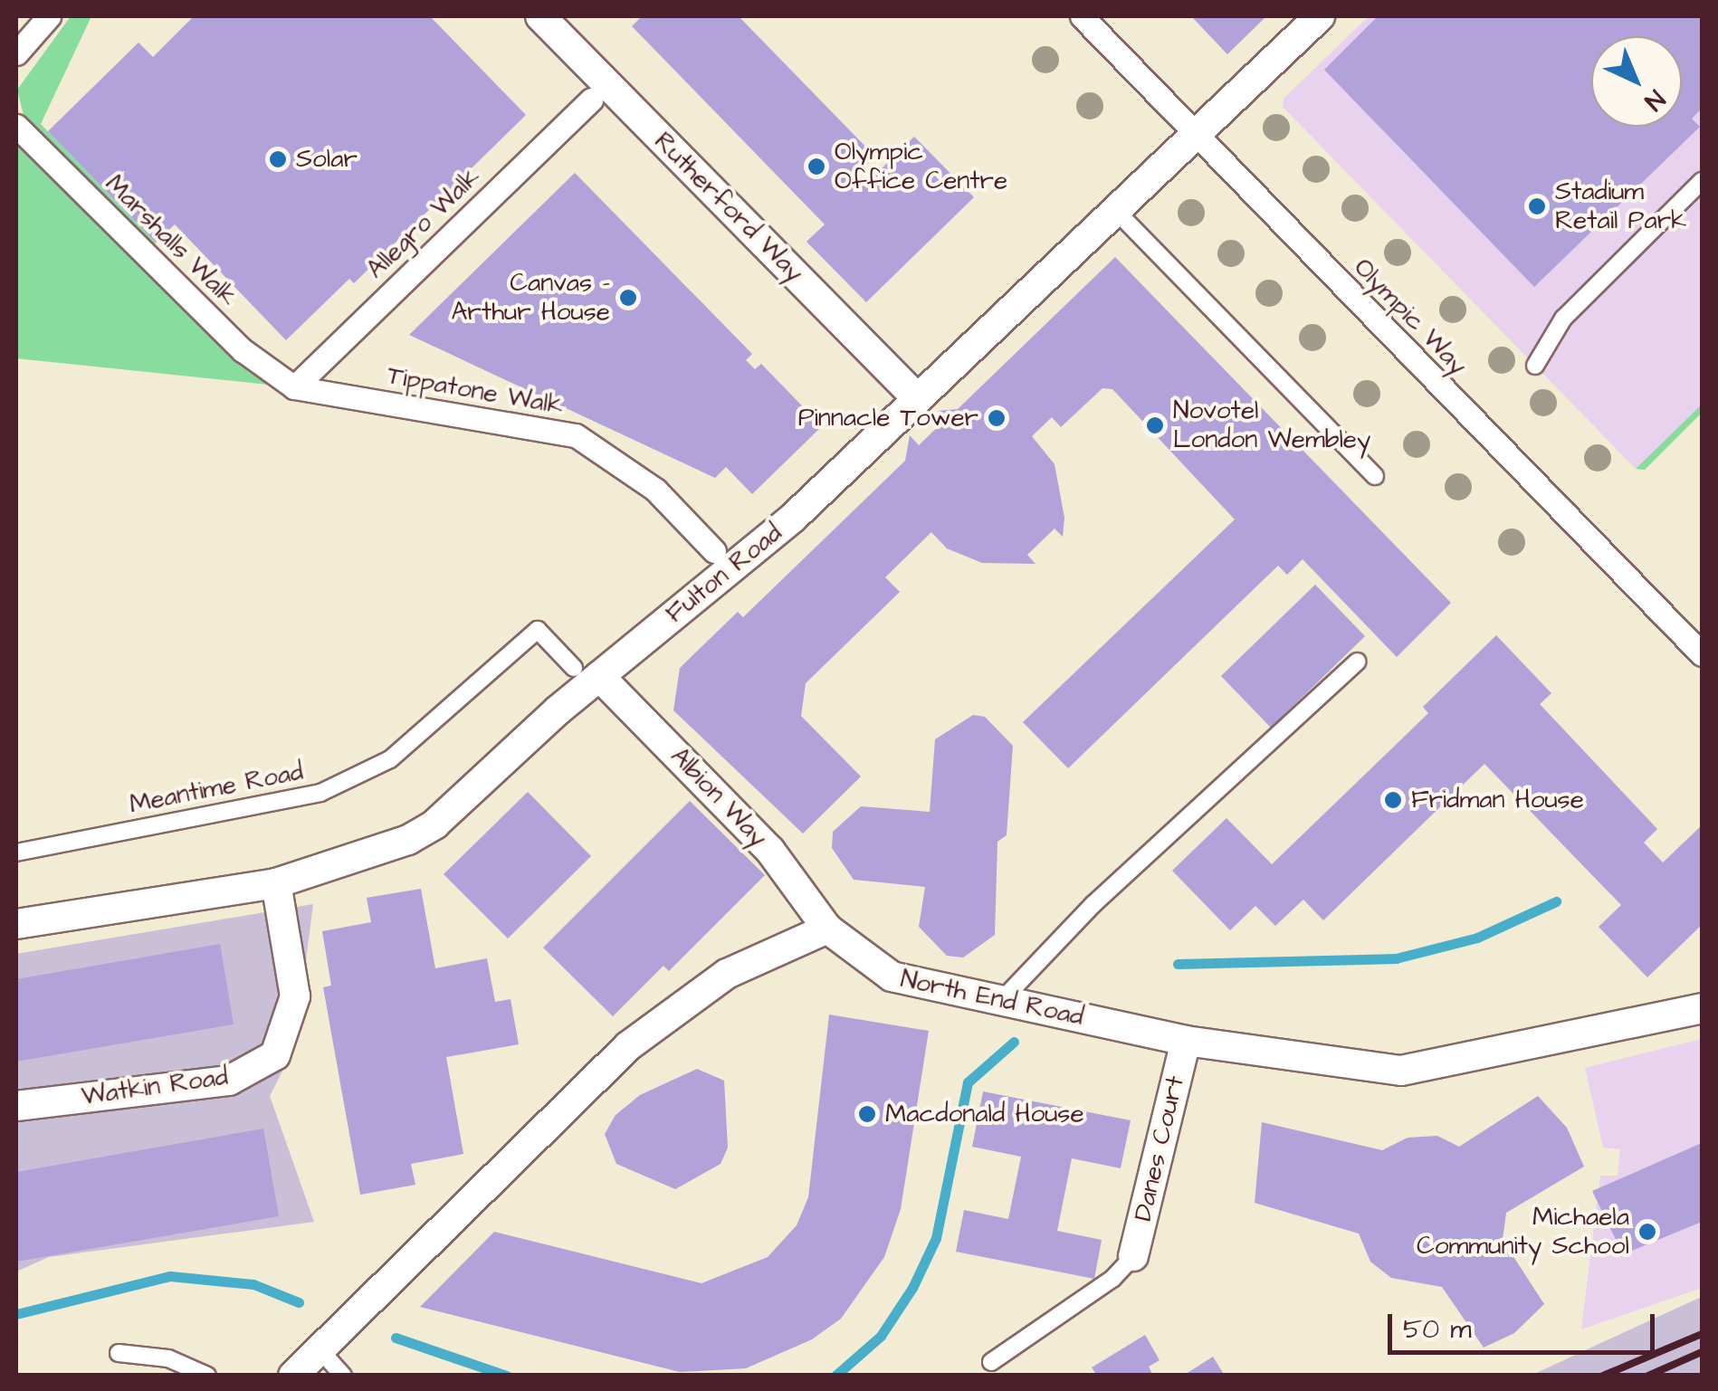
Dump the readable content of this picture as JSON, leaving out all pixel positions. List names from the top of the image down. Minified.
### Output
{"streets":{"street":["Rutherford Way","Allegro Walk","Marshalls Walk","Olympic Way","Tippatone Walk","Fulton Road","Albion Way","North End Road","Watkin Road","Danes Court"],"lane":["Meantime Road"]},"crossings":[["Rutherford Way","Fulton Road"],["Allegro Walk","Marshalls Walk"],["Allegro Walk","Tippatone Walk"],["Marshalls Walk","Tippatone Walk"],["Olympic Way","Fulton Road"],["Fulton Road","Meantime Road"],["Fulton Road","Albion Way"],["Fulton Road","Watkin Road"],["Meantime Road","Albion Way"],["Albion Way","North End Road"],["North End Road","Danes Court"]],"places":["Solar","Olympic Office Centre","Stadium Retail Park","Canvas - Arthur House","Pinnacle Tower","Novotel London Wembley","Fridman House","Macdonald House","Michaela Community School"],"scale_bar":"50 m","north":"bottom right"}
